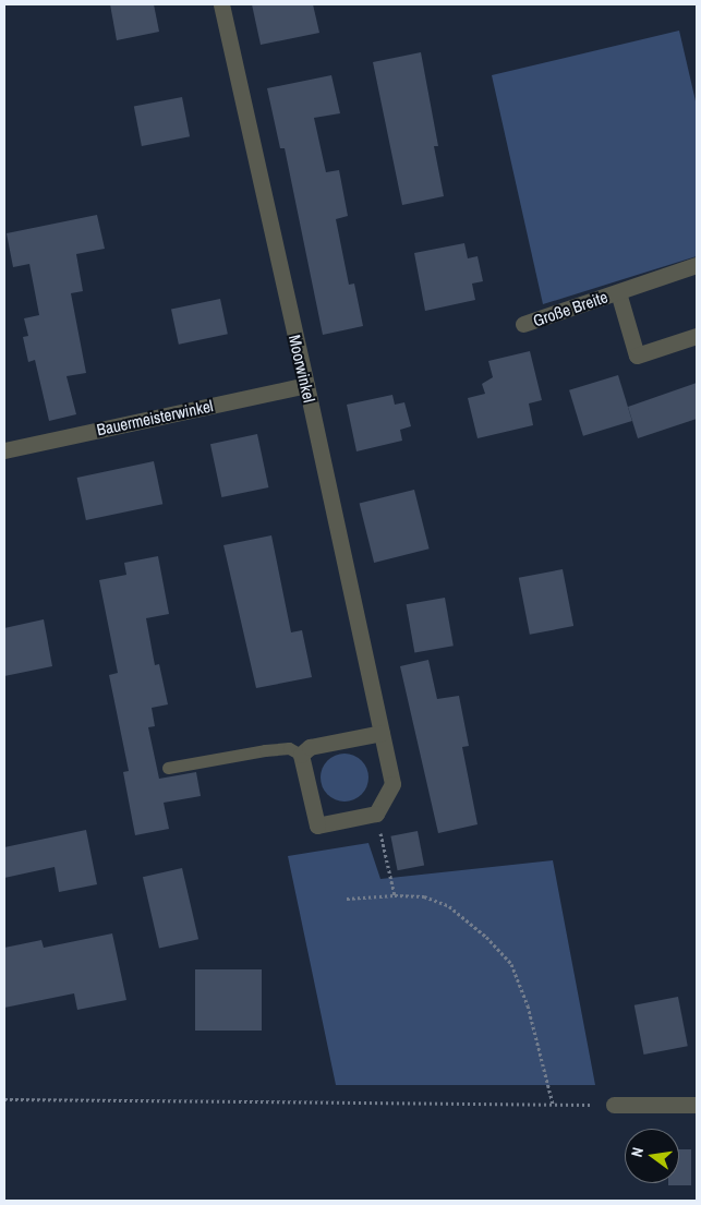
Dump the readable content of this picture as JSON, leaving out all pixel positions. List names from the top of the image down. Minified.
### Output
{"streets":{"street":["Große Breite","Moorwinkel","Bauermeisterwinkel"]},"crossings":[["Moorwinkel","Bauermeisterwinkel"]],"north":"left"}
